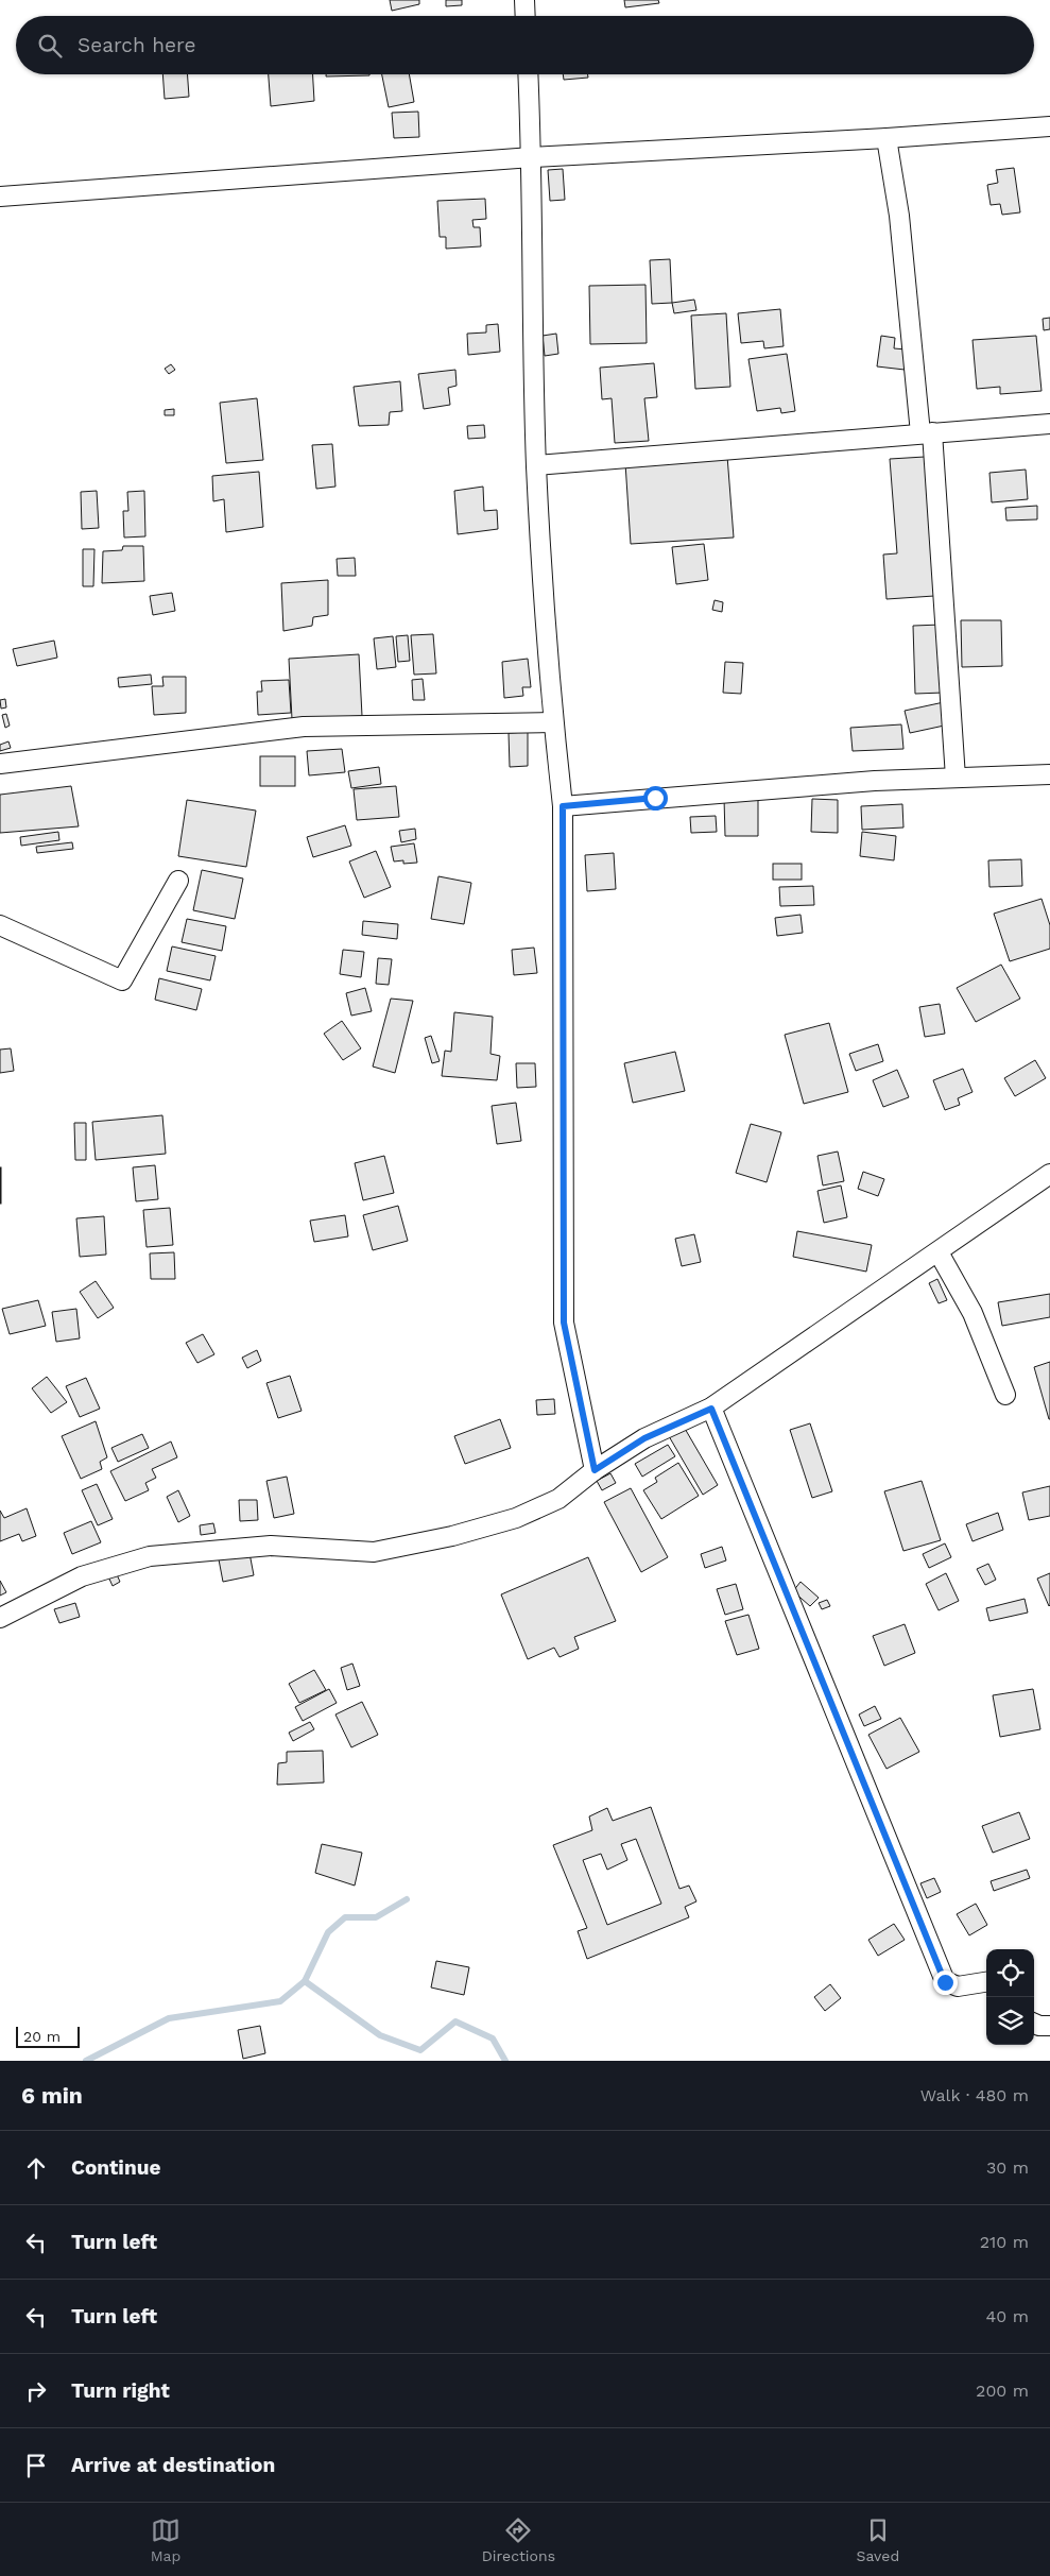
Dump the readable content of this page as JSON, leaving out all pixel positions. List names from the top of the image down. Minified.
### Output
{"scale_bar":"20 m","page":{"search":"Search here","scale":"20 m","heading":["6 min","Walk · 480 m"],"list":[["Continue","30 m"],["Turn left","210 m"],["Turn left","40 m"],["Turn right","200 m"],"Arrive at destination"],"nav":["Map","Directions","Saved"]}}
